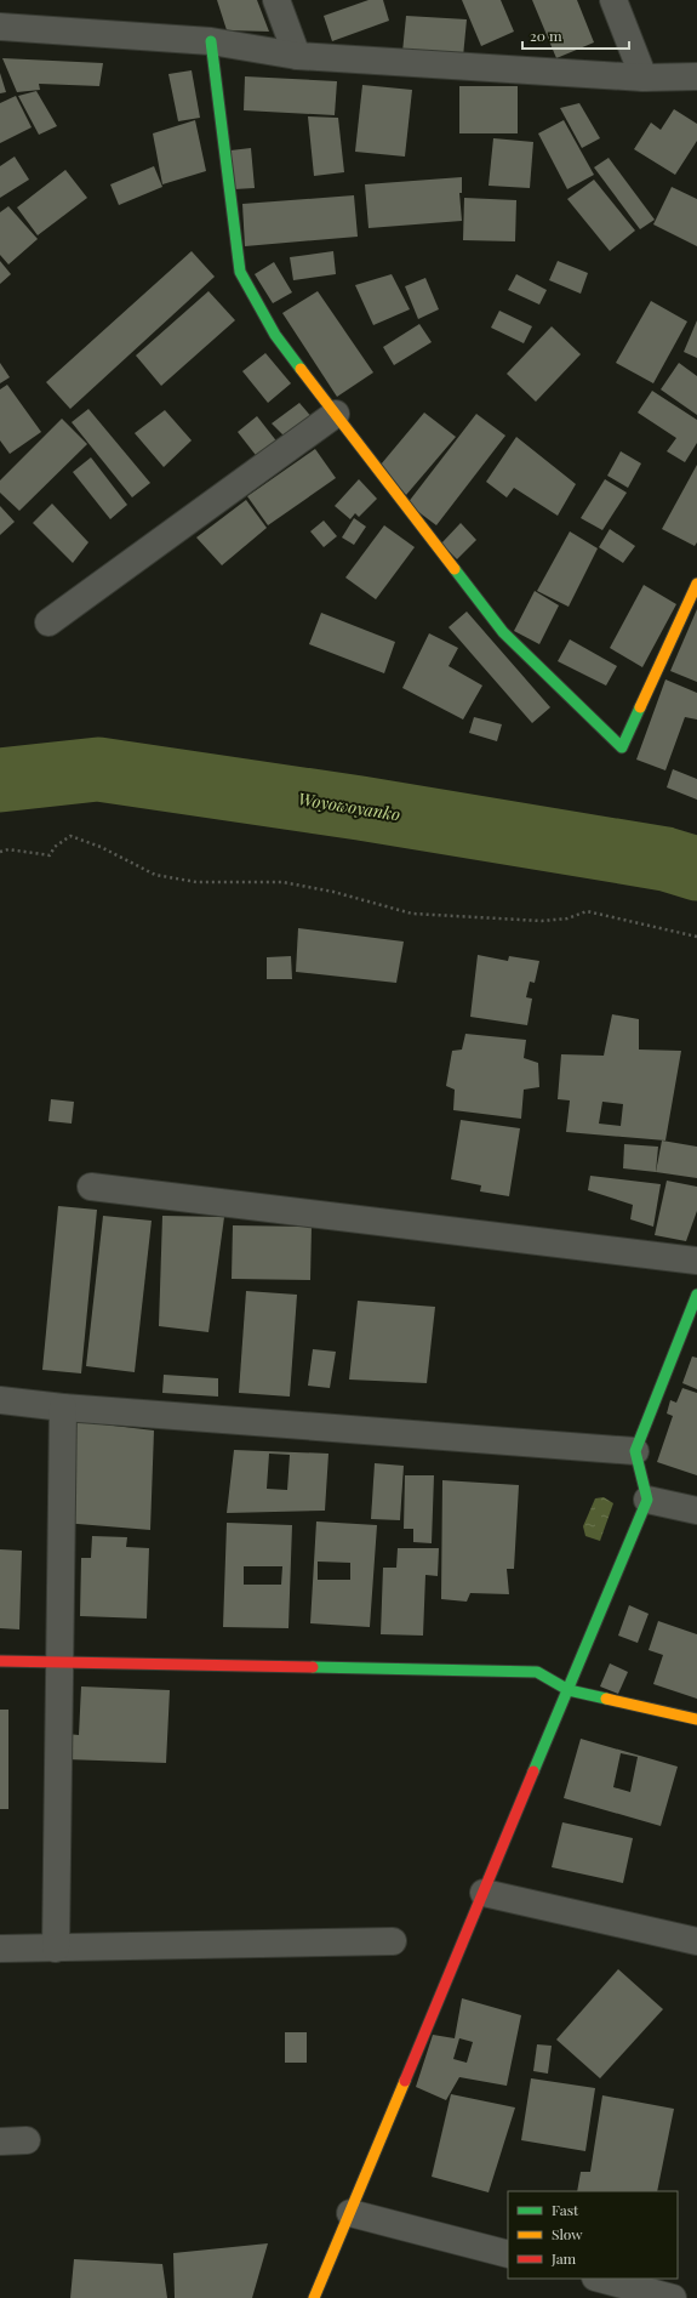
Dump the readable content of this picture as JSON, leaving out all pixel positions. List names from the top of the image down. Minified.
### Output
{"water":["Woyowoyanko"],"legend":["Fast","Slow","Jam"],"scale_bar":"20 m"}
